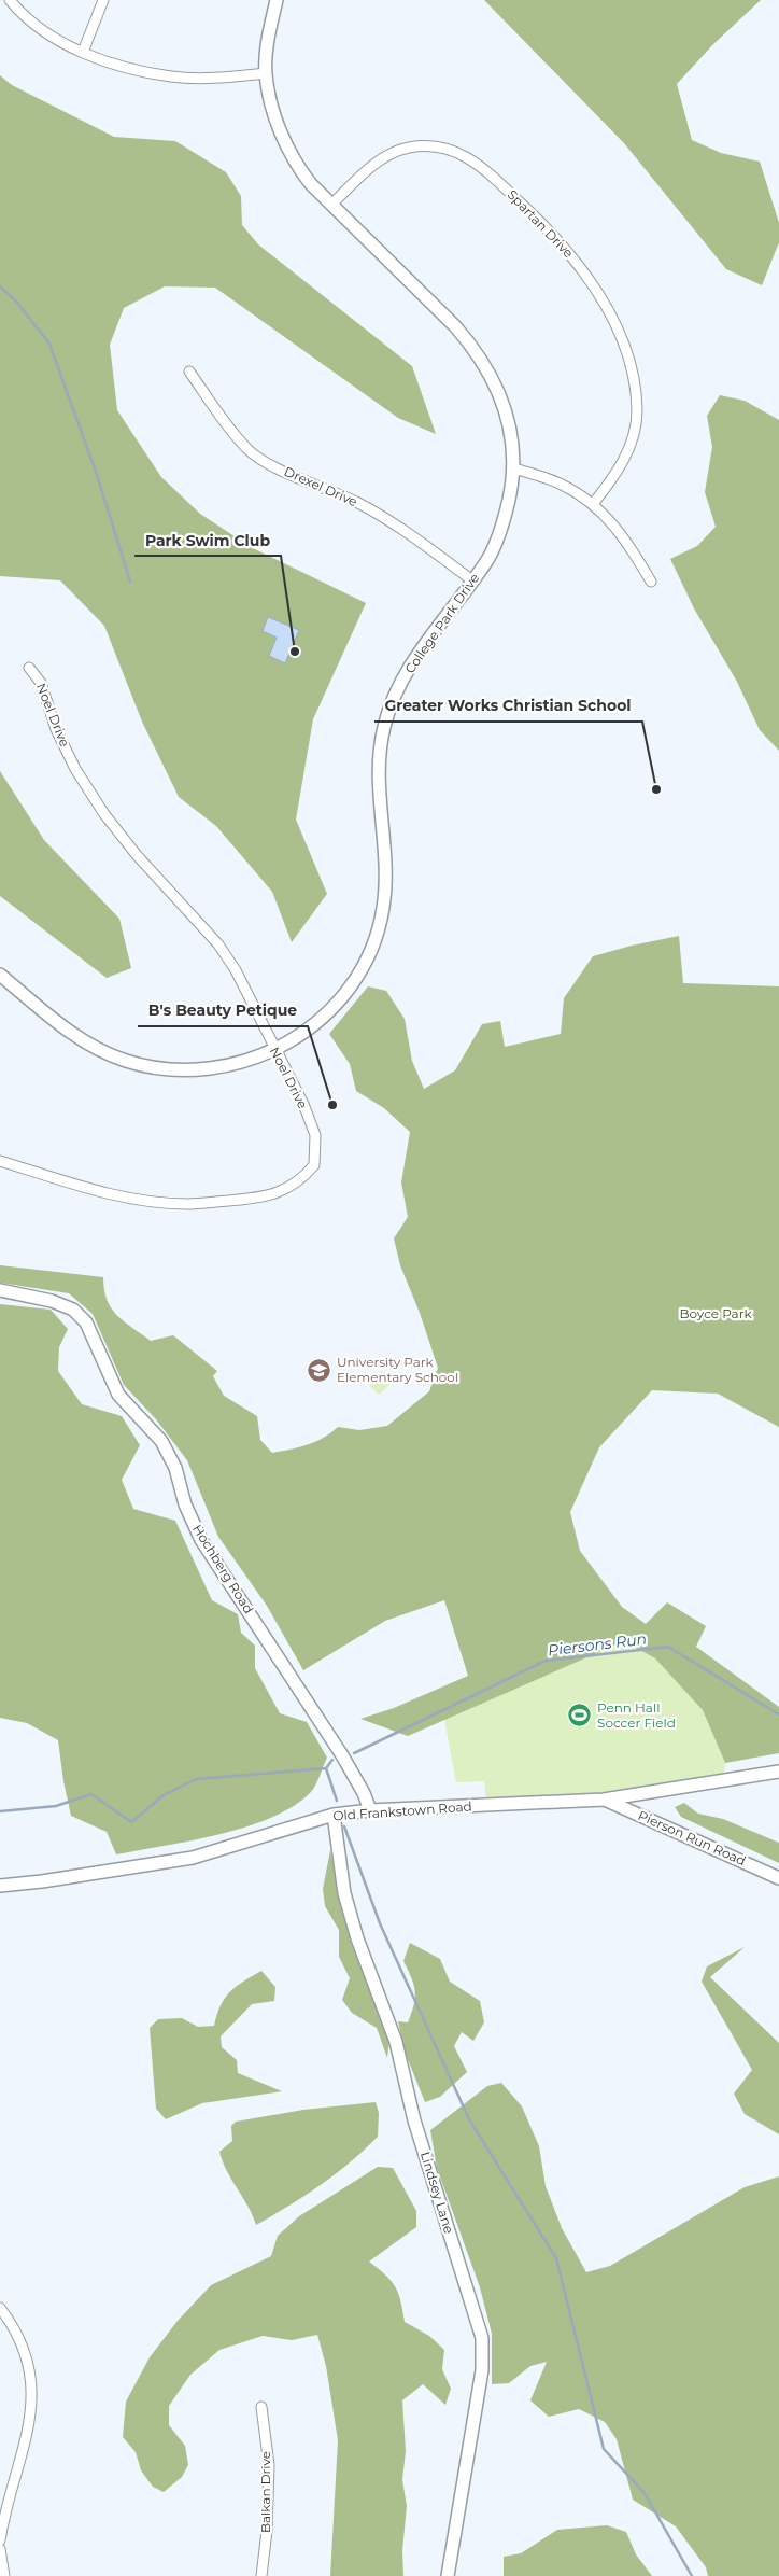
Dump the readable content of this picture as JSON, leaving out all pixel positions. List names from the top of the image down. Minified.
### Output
{"streets":{"street":["Spartan Drive","Drexel Drive","College Park Drive","Noel Drive","Hochberg Road","Old Frankstown Road","Pierson Run Road","Lindsey Lane","Balkan Drive"]},"crossings":[["Spartan Drive","College Park Drive"],["Drexel Drive","College Park Drive"],["College Park Drive","Noel Drive"],["Hochberg Road","Old Frankstown Road"],["Old Frankstown Road","Pierson Run Road"],["Old Frankstown Road","Lindsey Lane"]],"water":["Piersons Run"],"parks":["Boyce Park"],"places":{"other":["Park Swim Club","Greater Works Christian School","B's Beauty Petique"],"school or university":["University Park Elementary School"],"sports":["Penn Hall Soccer Field"]}}
